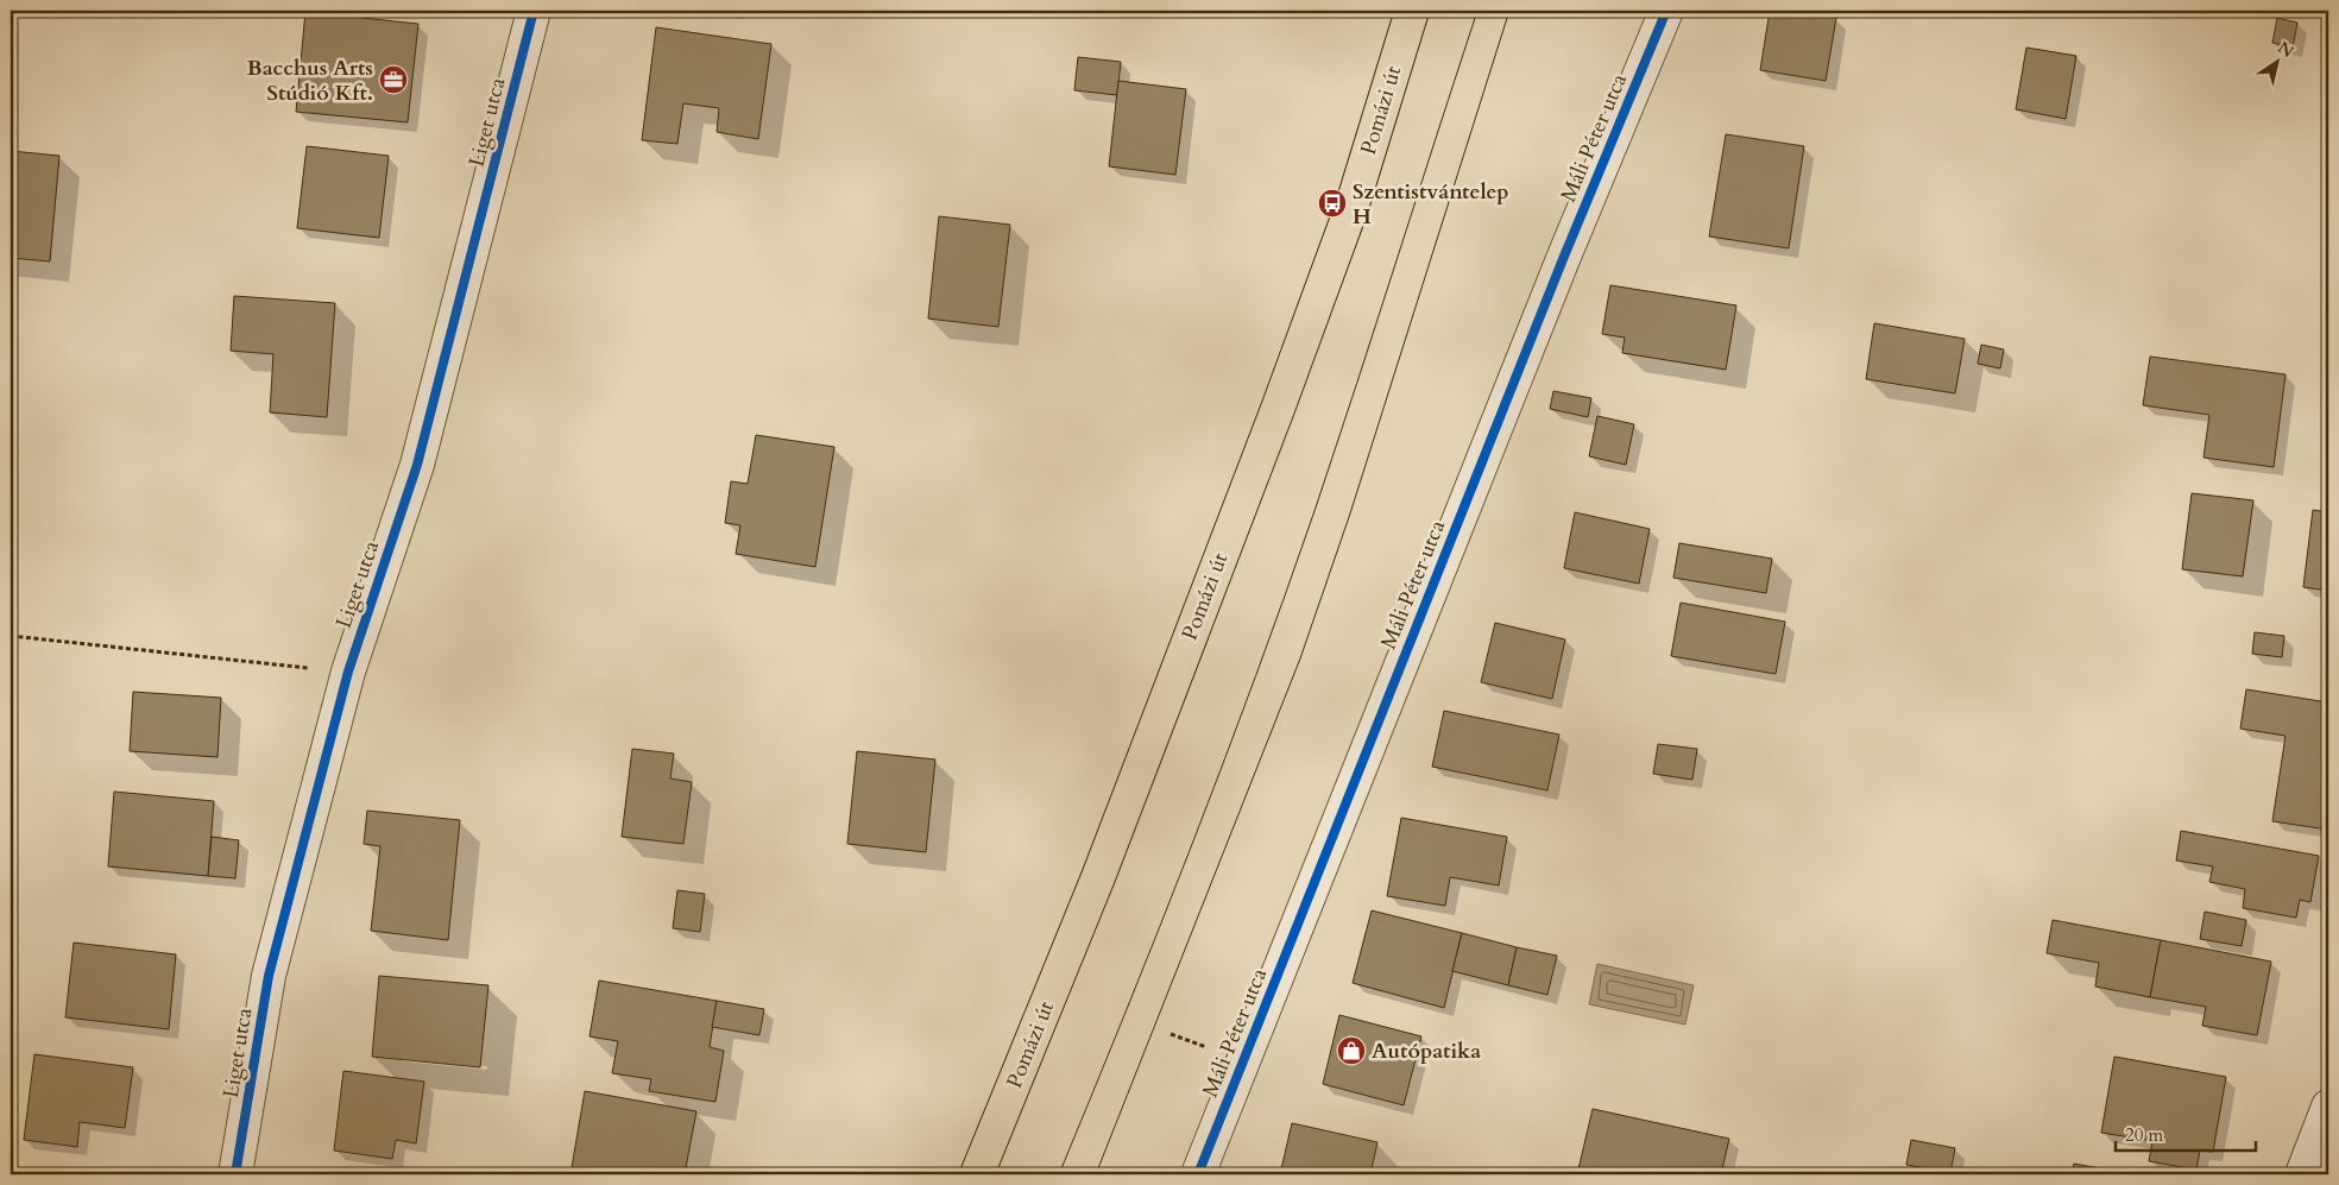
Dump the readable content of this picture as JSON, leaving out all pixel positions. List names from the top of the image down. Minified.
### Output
{"streets":{"main road":["Pomázi út"],"street":["Liget utca","Máli Péter utca"]},"places":{"office":["Bacchus Arts Stúdió Kft."],"bus stop":["Szentistvántelep H"],"shop":["Autópatika"]},"scale_bar":"20 m","north":"top right"}
